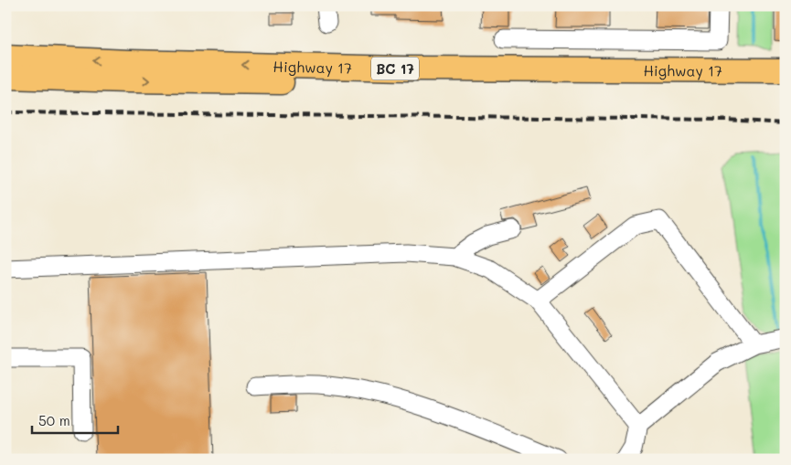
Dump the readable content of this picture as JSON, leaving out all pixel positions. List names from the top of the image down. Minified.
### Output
{"streets":{"highway":["Highway 17","BC 17"]},"scale_bar":"50 m"}
